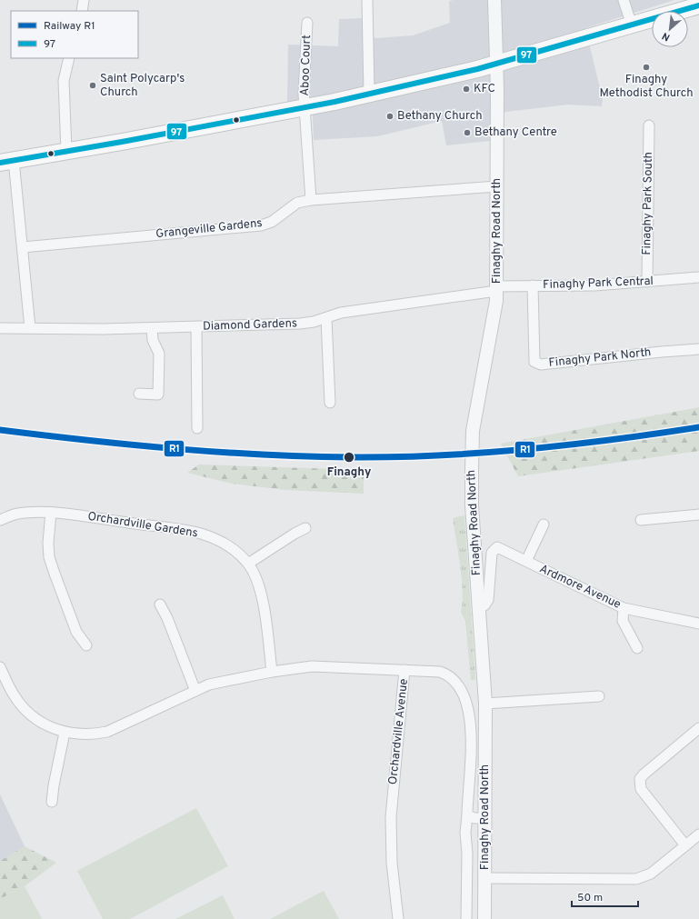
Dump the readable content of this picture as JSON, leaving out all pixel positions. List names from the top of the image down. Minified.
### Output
{"streets":{"street":["Aboo Court","Finaghy Park South","Grangeville Gardens","Finaghy Road North","Finaghy Park Central","Diamond Gardens","Finaghy Park North","Orchardville Gardens","Ardmore Avenue","Orchardville Avenue"]},"crossings":[["Aboo Court","Grangeville Gardens"],["Finaghy Park South","Finaghy Park Central"],["Grangeville Gardens","Finaghy Road North"],["Finaghy Road North","Finaghy Park Central"],["Finaghy Road North","Diamond Gardens"],["Finaghy Road North","Ardmore Avenue"],["Finaghy Park Central","Diamond Gardens"],["Finaghy Park Central","Finaghy Park North"]],"places":["Finaghy Methodist Church","Saint Polycarp's Church","KFC","Bethany Church","Bethany Centre","Finaghy"],"lines":["transit line 97","rail line R1"],"legend":["Railway R1","97"],"scale_bar":"50 m","north":"bottom left"}
